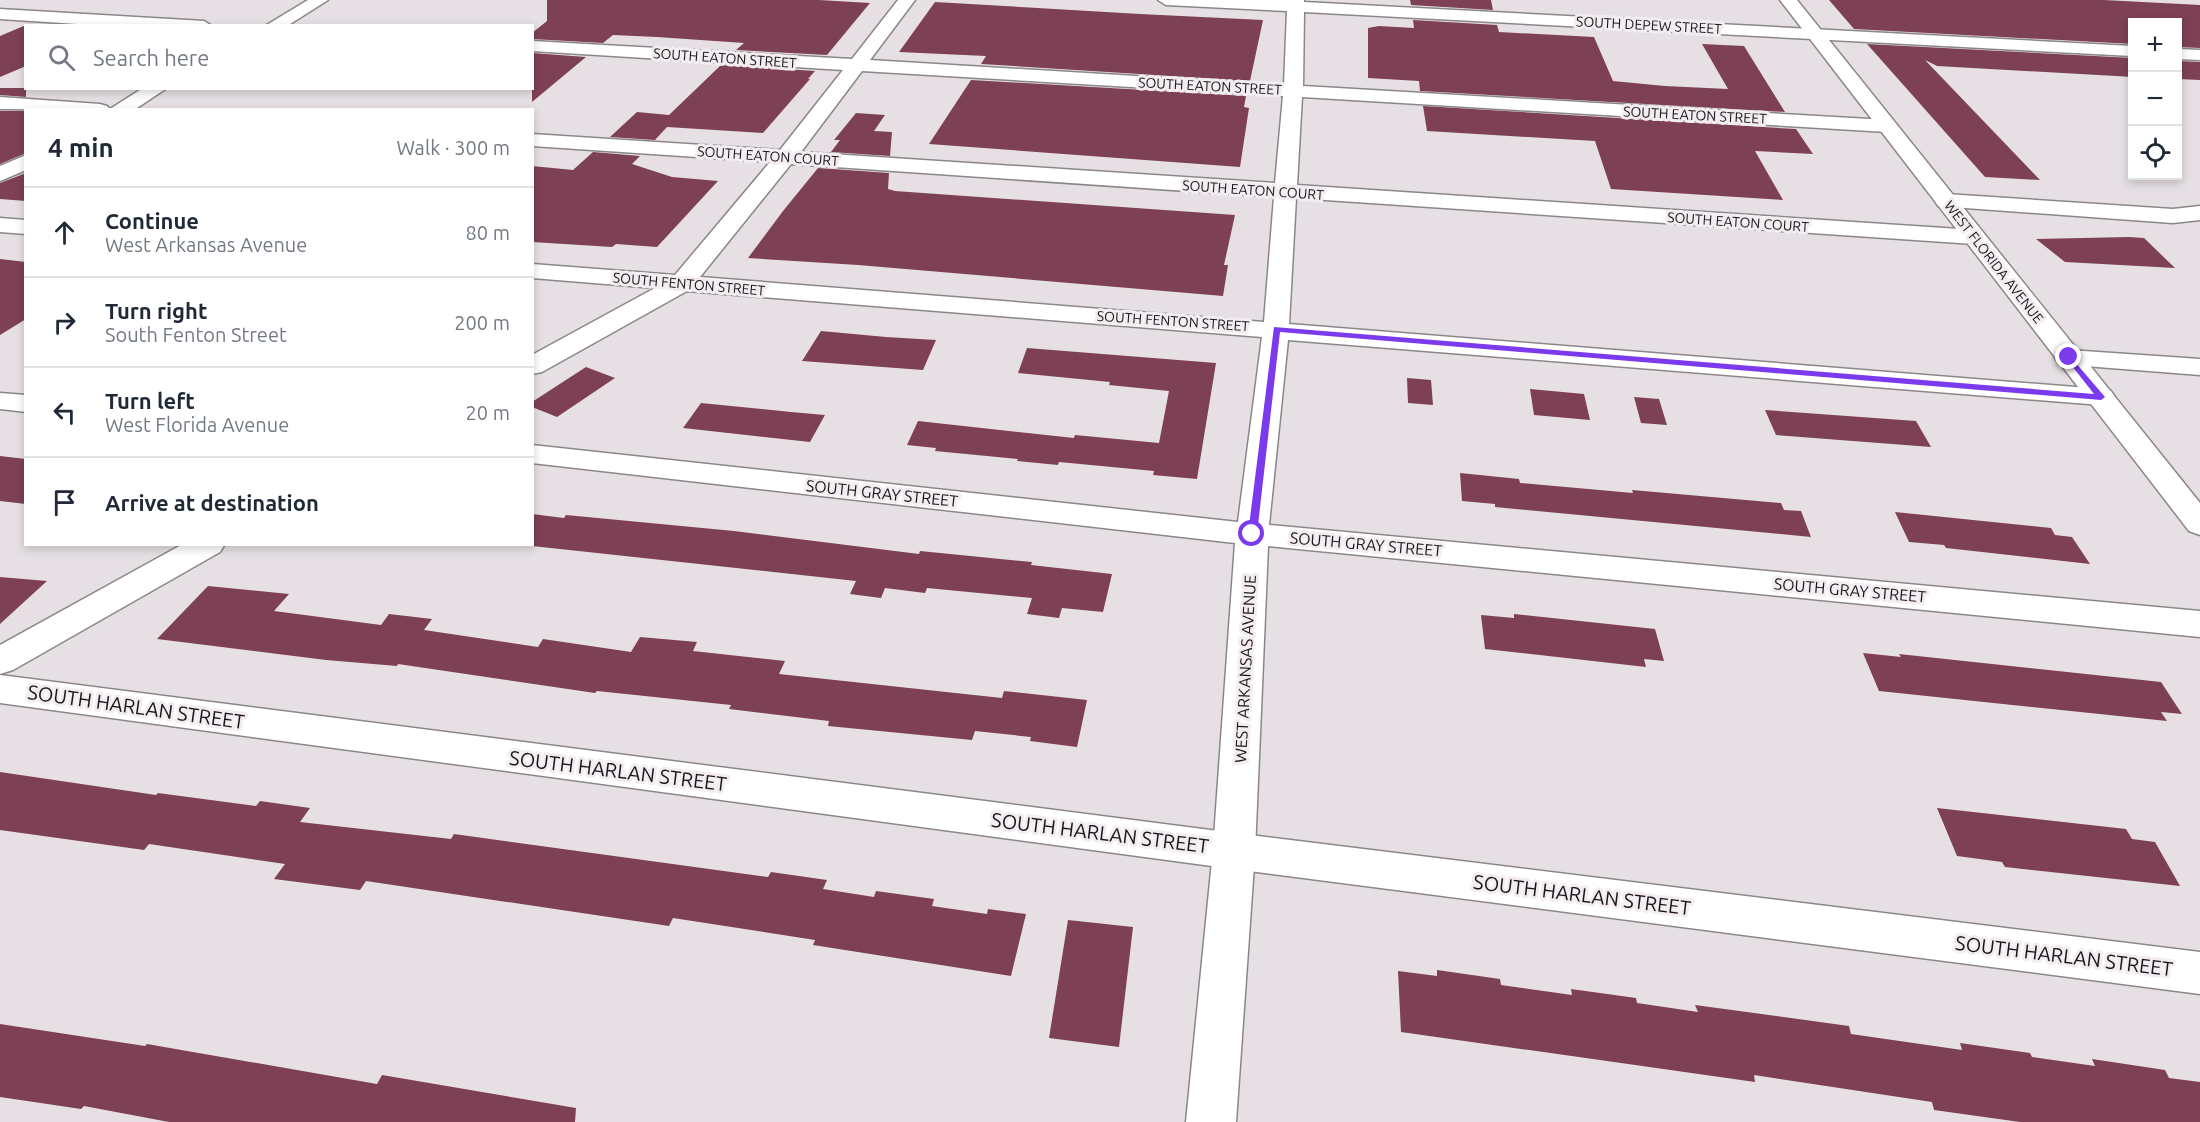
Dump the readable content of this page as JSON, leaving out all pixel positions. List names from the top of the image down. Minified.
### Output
{"streets":{"street":["SOUTH DEPEW STREET","SOUTH EATON STREET","SOUTH EATON COURT","WEST FLORIDA AVENUE","SOUTH FENTON STREET","SOUTH GRAY STREET","WEST ARKANSAS AVENUE","SOUTH HARLAN STREET"]},"crossings":[["SOUTH DEPEW STREET","WEST FLORIDA AVENUE"],["SOUTH DEPEW STREET","WEST ARKANSAS AVENUE"],["SOUTH EATON STREET","WEST FLORIDA AVENUE"],["SOUTH EATON STREET","WEST ARKANSAS AVENUE"],["SOUTH EATON COURT","WEST FLORIDA AVENUE"],["SOUTH EATON COURT","WEST ARKANSAS AVENUE"],["WEST FLORIDA AVENUE","SOUTH FENTON STREET"],["SOUTH FENTON STREET","WEST ARKANSAS AVENUE"],["SOUTH GRAY STREET","WEST ARKANSAS AVENUE"],["WEST ARKANSAS AVENUE","SOUTH HARLAN STREET"]],"page":{"map_buttons":["+","−"],"search":"Search here","heading":["4 min","Walk · 300 m"],"list":[["Continue","West Arkansas Avenue","80 m"],["Turn right","South Fenton Street","200 m"],["Turn left","West Florida Avenue","20 m"],"Arrive at destination"]}}
